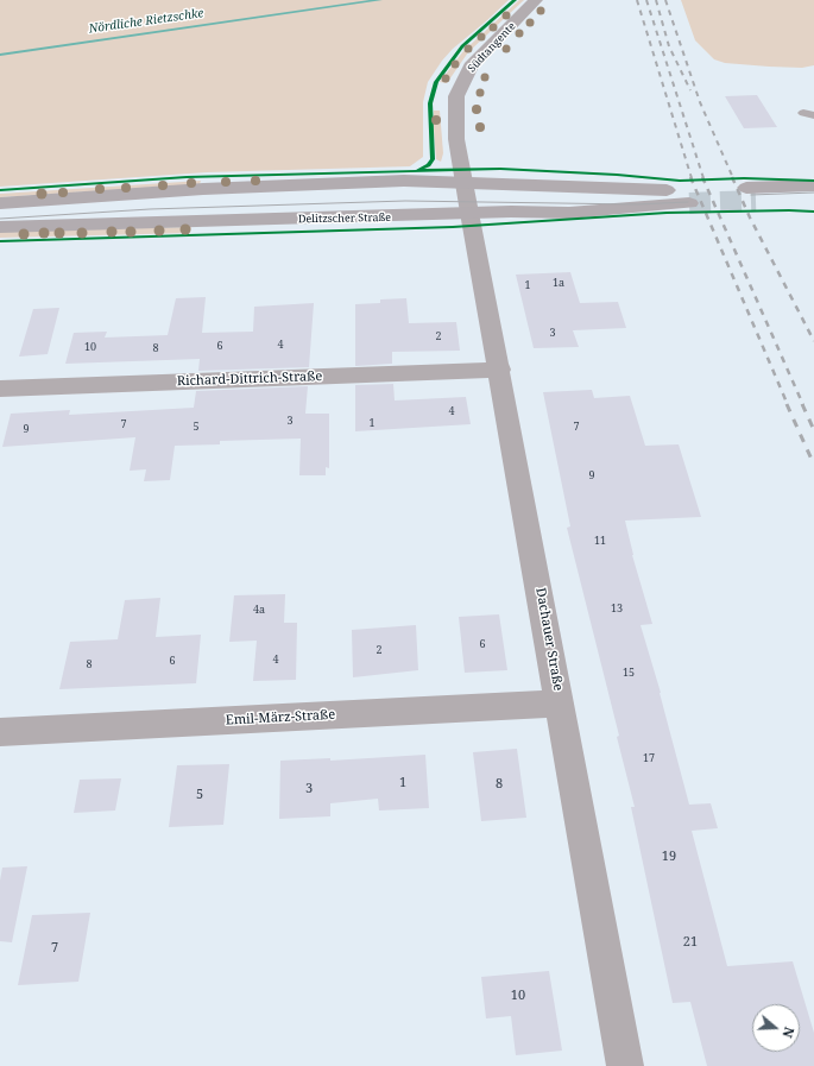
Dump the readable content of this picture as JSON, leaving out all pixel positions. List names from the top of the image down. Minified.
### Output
{"streets":{"main road":["Delitzscher Straße"],"street":["Südtangente","Richard-Dittrich-Straße","Dachauer Straße","Emil-März-Straße"]},"crossings":[["Südtangente","Delitzscher Straße"],["Südtangente","Dachauer Straße"],["Delitzscher Straße","Dachauer Straße"],["Richard-Dittrich-Straße","Dachauer Straße"],["Dachauer Straße","Emil-März-Straße"]],"water":["Nördliche Rietzschke"],"house_numbers":["1a","1","3","2","4","6","10","8","4","3","1","7","5","7","9","9","11","13","4a","6","2","4","6","8","15","17","1","8","3","5","19","21","7","10"],"north":"right"}
